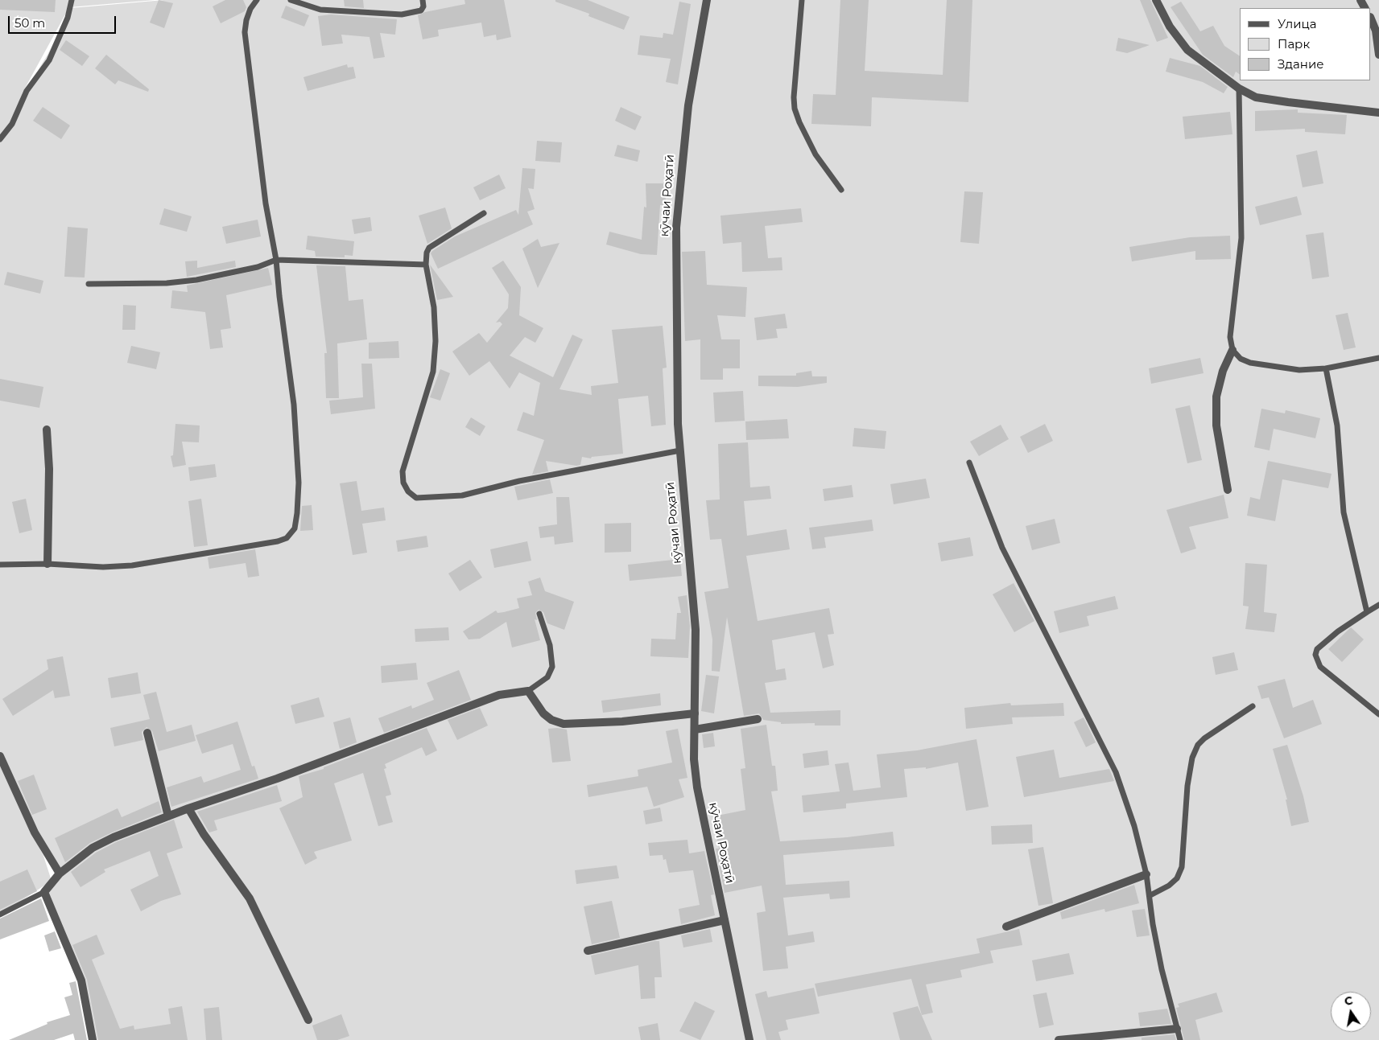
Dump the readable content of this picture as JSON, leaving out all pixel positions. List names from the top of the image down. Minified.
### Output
{"streets":{"street":["кӯчаи Роҳатӣ"]},"legend":["Улица","Парк","Здание"],"scale_bar":"50 m","north":"top"}
